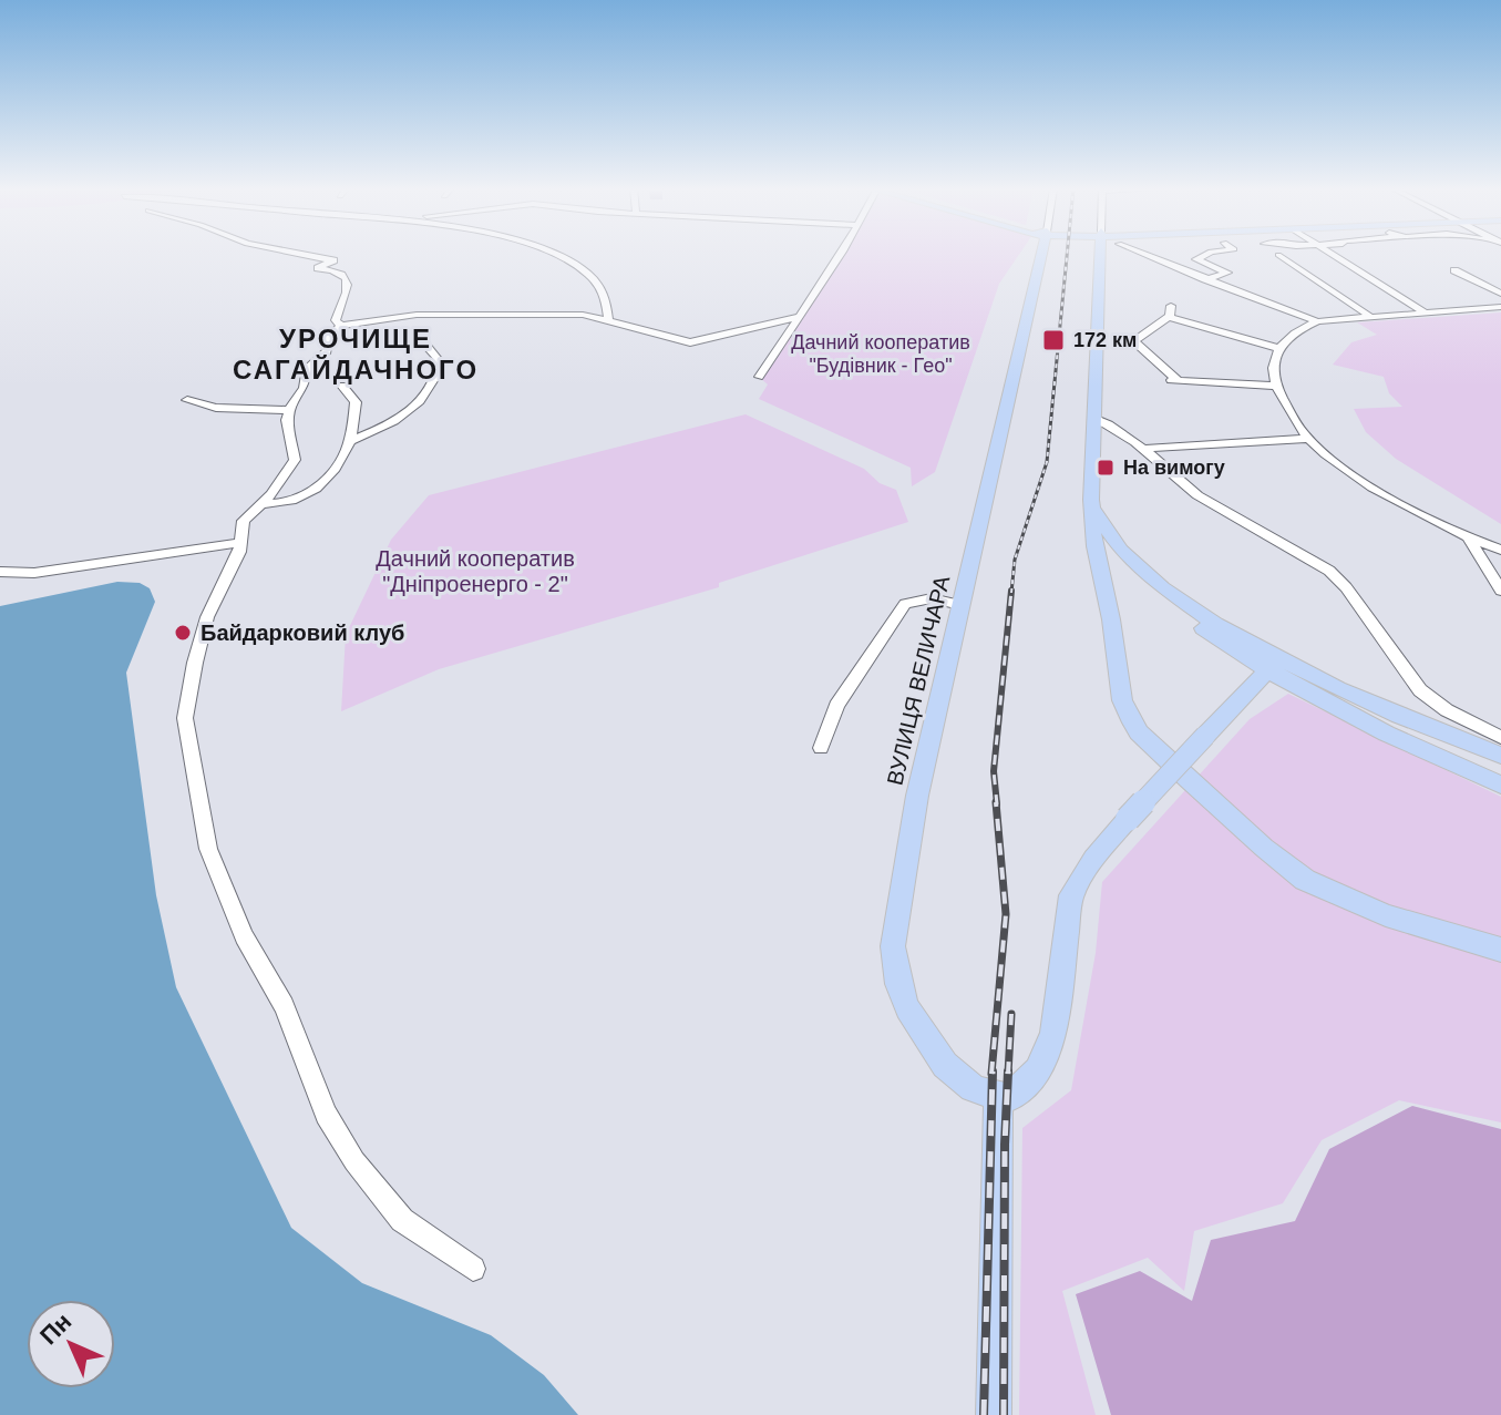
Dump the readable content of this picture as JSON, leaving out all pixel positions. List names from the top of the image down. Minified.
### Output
{"streets":{"main road":["ВУЛИЦЯ ВЕЛИЧАРА"]},"districts":["УРОЧИЩЕ САГАЙДАЧНОГО"],"parks":["Дачний кооператив \"Будівник - Гео\"","Дачний кооператив \"Дніпроенерго - 2\""],"places":{"transit":["172 км","На вимогу"],"other":["Байдарковий клуб"]},"north":"top left"}
